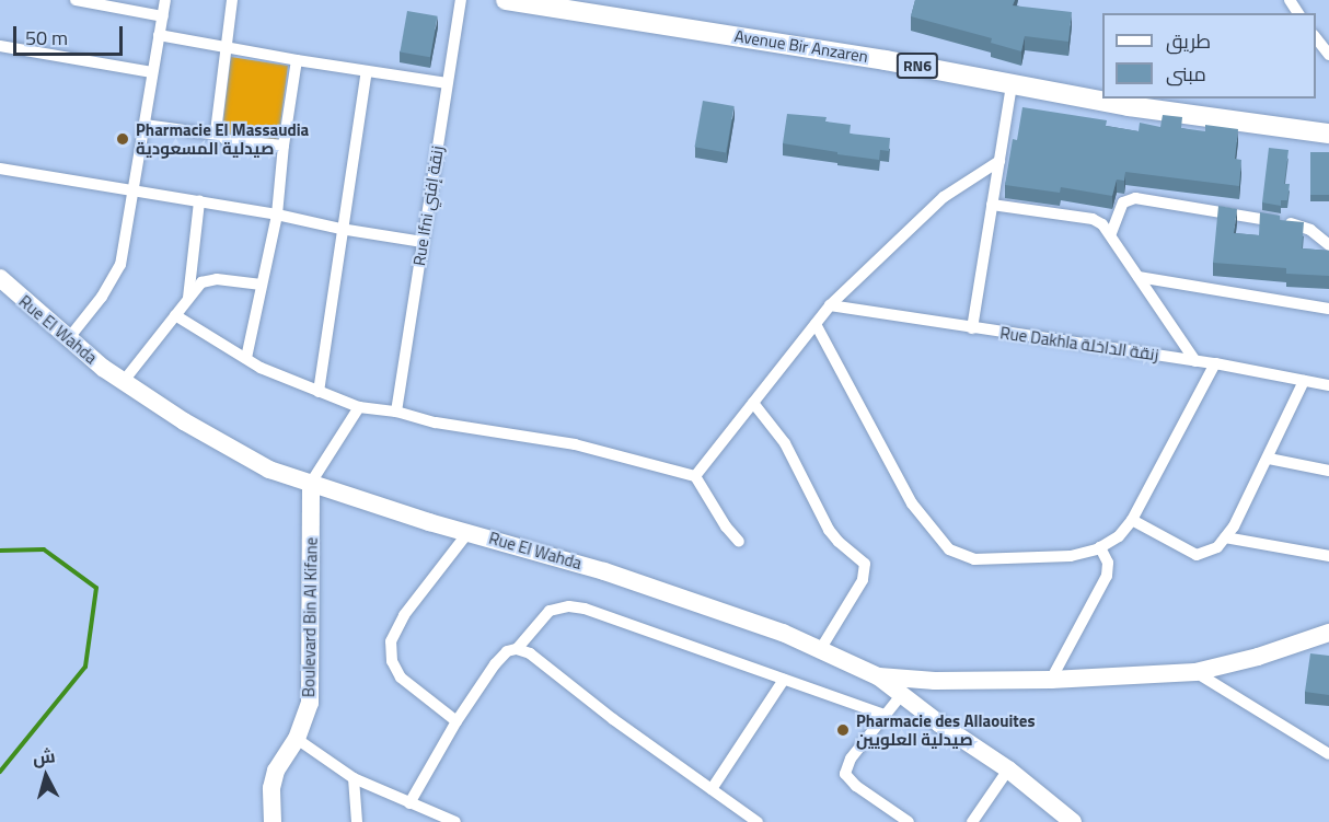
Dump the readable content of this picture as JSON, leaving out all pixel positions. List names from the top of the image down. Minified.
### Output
{"streets":{"main road":["Avenue Bir Anzaren","RN6"],"street":["Rue Ifni زنقة إفني","Rue El Wahda","Rue Dakhla زنقة الداخلة","Boulevard Bin Al Kifane"]},"crossings":[["Rue El Wahda","Boulevard Bin Al Kifane"]],"places":["Pharmacie El Massaudia صيدلية المسعودية","Pharmacie des Allaouites صيدلية العلويين"],"legend":["طريق","مبنى"],"scale_bar":"50 m","north":"top"}
